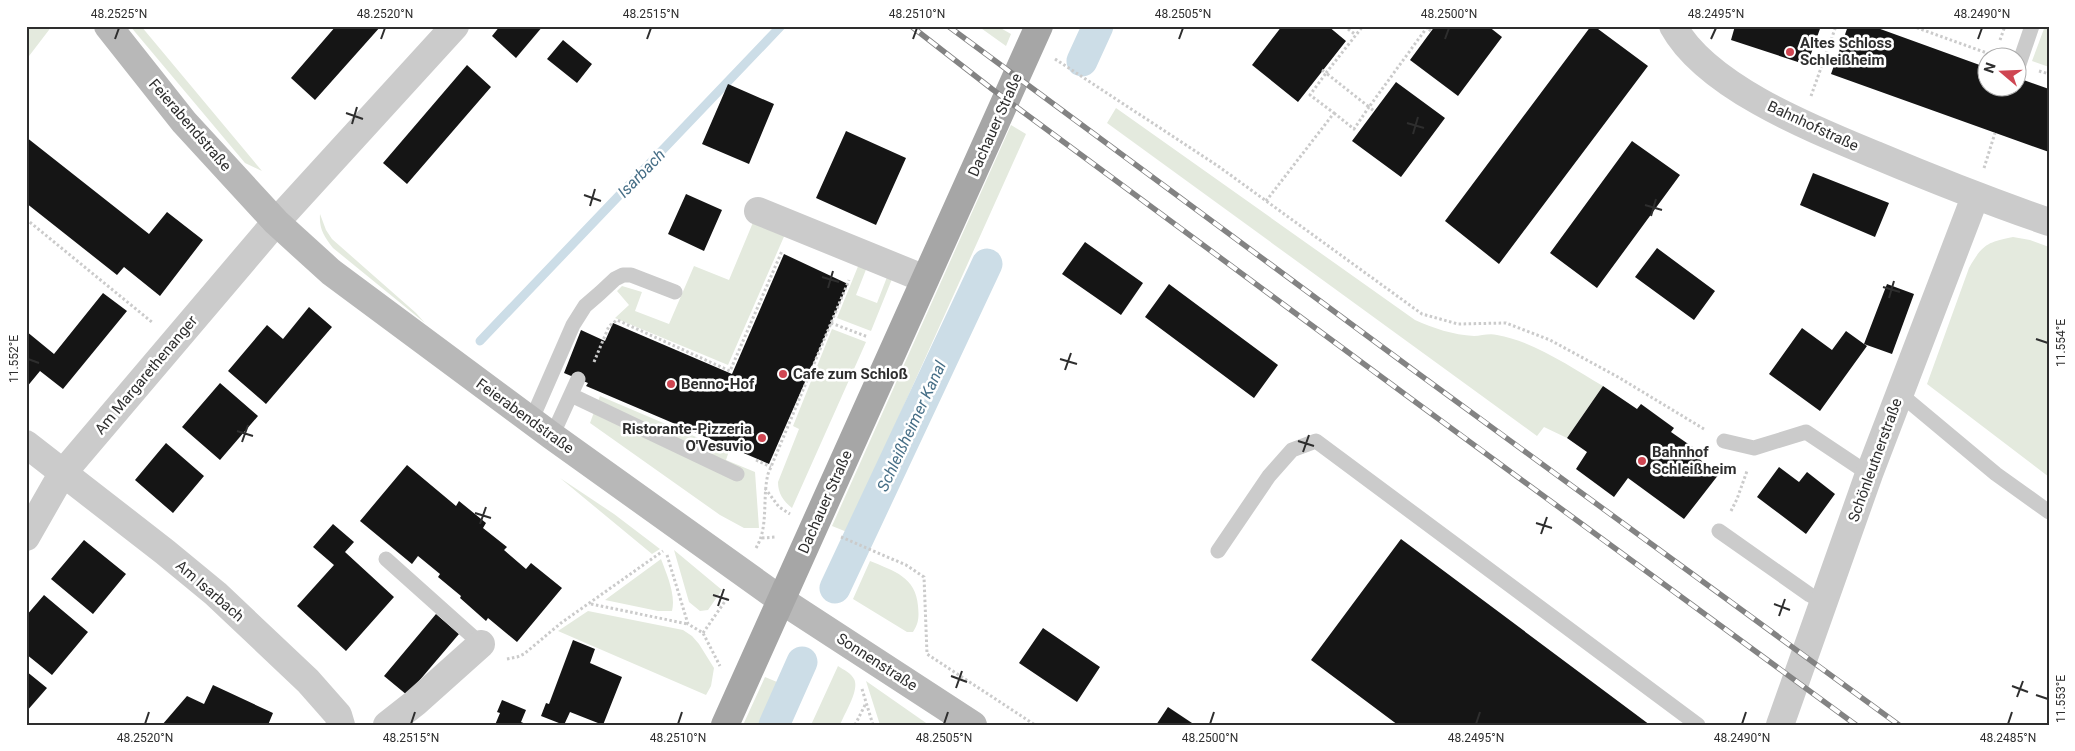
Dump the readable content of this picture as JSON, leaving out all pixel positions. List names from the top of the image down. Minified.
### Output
{"streets":{"main road":["Feierabendstraße","Dachauer Straße","Sonnenstraße"],"street":["Bahnhofstraße","Am Margarethenanger","Schönleutnerstraße","Am Isarbach"]},"crossings":[["Feierabendstraße","Dachauer Straße"],["Feierabendstraße","Am Margarethenanger"],["Feierabendstraße","Sonnenstraße"],["Dachauer Straße","Sonnenstraße"],["Bahnhofstraße","Schönleutnerstraße"],["Am Margarethenanger","Am Isarbach"]],"water":["Isarbach","Schleißheimer Kanal"],"places":["Altes Schloss Schleißheim","Cafe zum Schloß","Benno-Hof","Ristorante-Pizzeria O'Vesuvio","Bahnhof Schleißheim"],"north":"left","coordinates":["48.2525°N","48.2520°N","48.2515°N","48.2510°N","48.2505°N","48.2500°N","48.2495°N","48.2490°N","11.554°E","11.552°E","11.553°E","48.2485°N"]}
